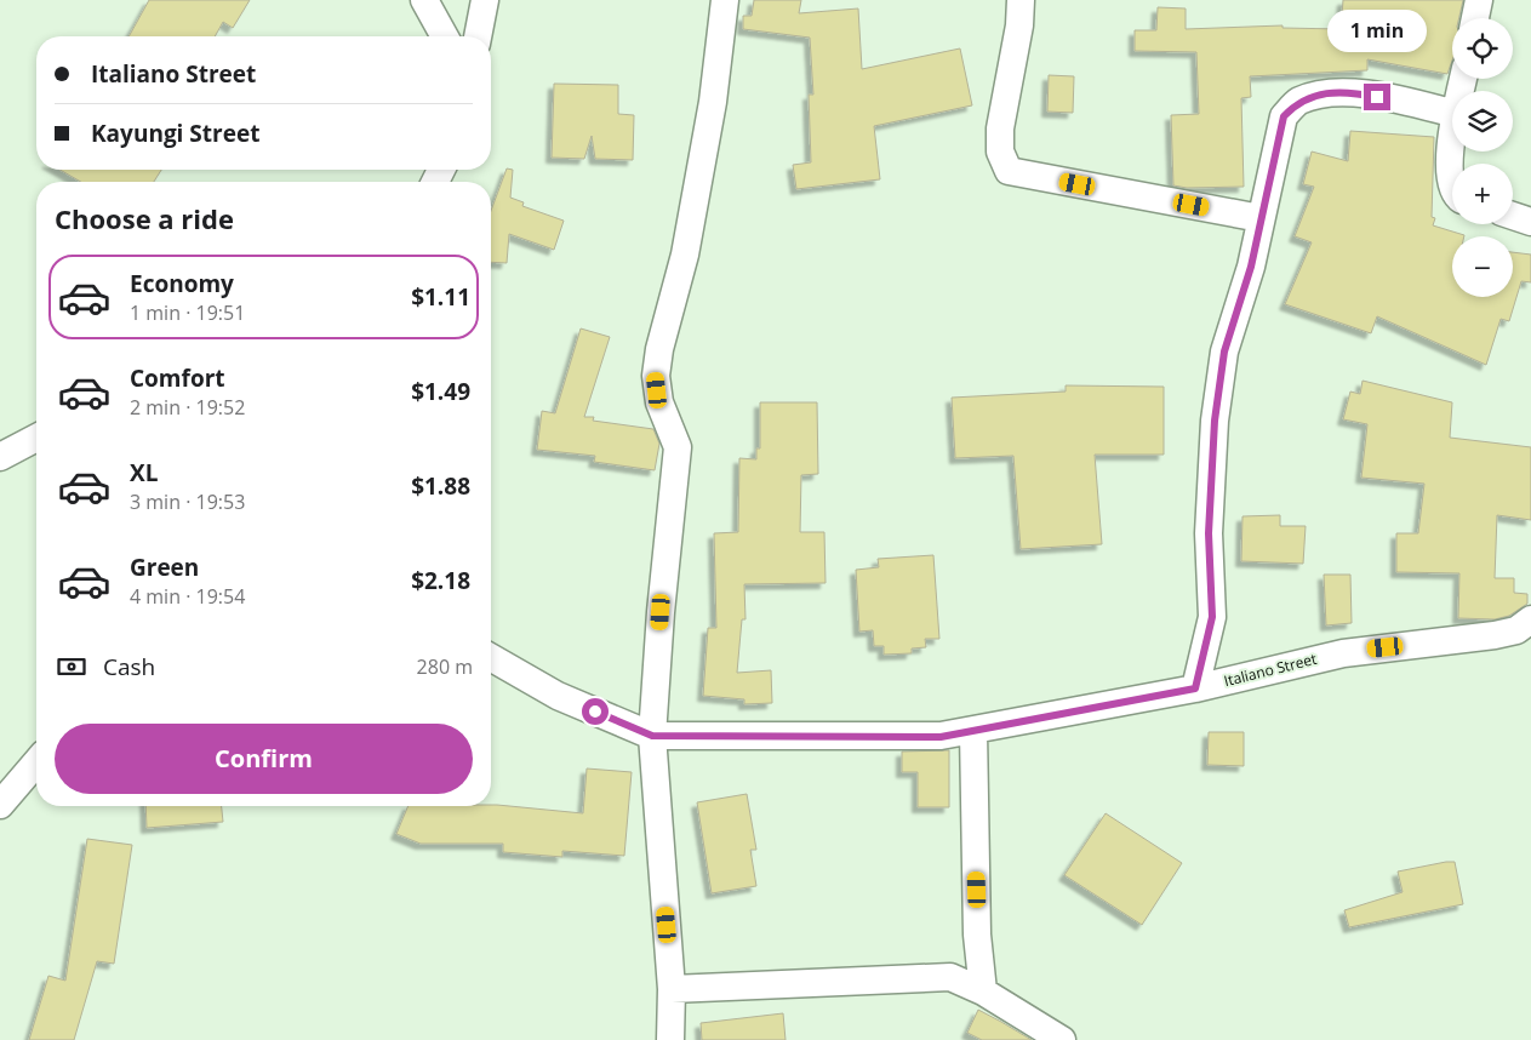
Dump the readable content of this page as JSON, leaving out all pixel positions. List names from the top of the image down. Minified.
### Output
{"streets":{"street":["Italiano Street"]},"page":{"bubble":"1 min","map_buttons":["+","−"],"banner":["Italiano Street","Kayungi Street"],"heading":"Choose a ride","list":[{"name":"Economy","note":"1 min · 19:51","value":"$1.11"},{"name":"Comfort","note":"2 min · 19:52","value":"$1.49"},{"name":"XL","note":"3 min · 19:53","value":"$1.88"},{"name":"Green","note":"4 min · 19:54","value":"$2.18"}],"pay":["Cash","280 m"],"buttons":"Confirm"}}
